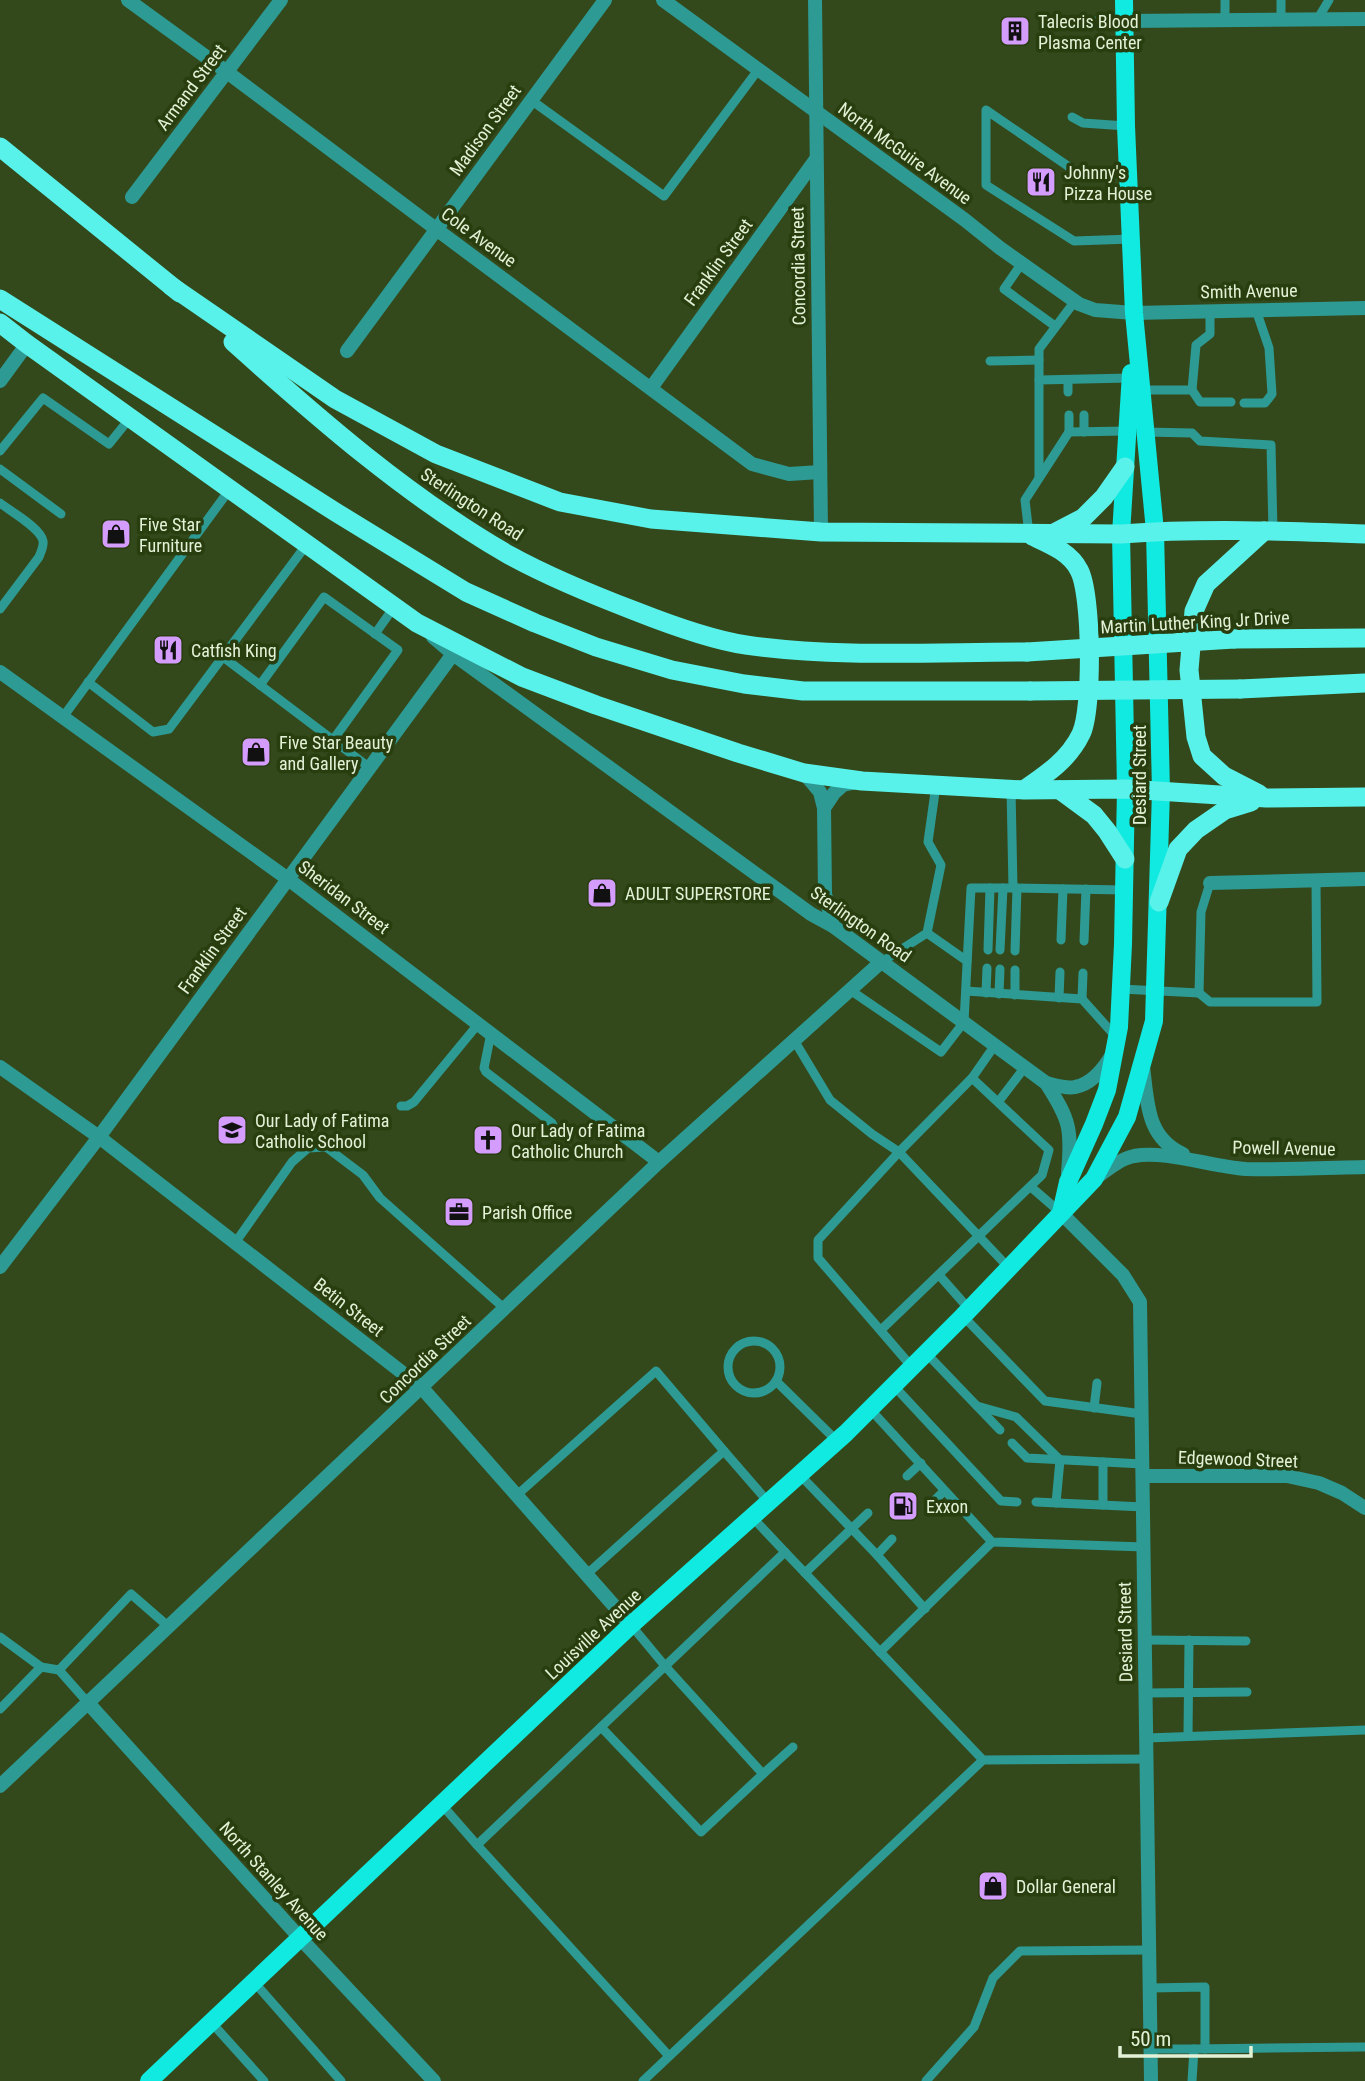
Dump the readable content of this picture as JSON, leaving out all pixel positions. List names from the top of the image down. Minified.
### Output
{"streets":{"highway":["Sterlington Road","Martin Luther King Jr Drive"],"main road":["Desiard Street","Louisville Avenue"],"street":["Armand Street","Madison Street","North McGuire Avenue","Cole Avenue","Franklin Street","Concordia Street","Smith Avenue","Sheridan Street","Powell Avenue","Betin Street","Edgewood Street","North Stanley Avenue"]},"crossings":[["Armand Street","Cole Avenue"],["Madison Street","Cole Avenue"],["North McGuire Avenue","Concordia Street"],["North McGuire Avenue","Smith Avenue"],["North McGuire Avenue","Desiard Street"],["Cole Avenue","Franklin Street"],["Cole Avenue","Concordia Street"],["Franklin Street","Concordia Street"],["Franklin Street","Sterlington Road"],["Franklin Street","Sheridan Street"],["Franklin Street","Betin Street"],["Concordia Street","Sterlington Road"],["Concordia Street","Sheridan Street"],["Concordia Street","Betin Street"],["Concordia Street","North Stanley Avenue"],["Smith Avenue","Desiard Street"],["Sterlington Road","Martin Luther King Jr Drive"],["Sterlington Road","Desiard Street"],["Desiard Street","Powell Avenue"],["Desiard Street","Edgewood Street"],["Desiard Street","Louisville Avenue"],["Betin Street","Louisville Avenue"],["Louisville Avenue","North Stanley Avenue"]],"places":{"building":["Talecris Blood Plasma Center"],"restaurant":["Johnny's Pizza House","Catfish King"],"shop":["Five Star Furniture","Five Star Beauty and Gallery","ADULT SUPERSTORE","Dollar General"],"school or university":["Our Lady of Fatima Catholic School"],"church":["Our Lady of Fatima Catholic Church"],"office":["Parish Office"],"fuel station":["Exxon"]},"scale_bar":"50 m"}
